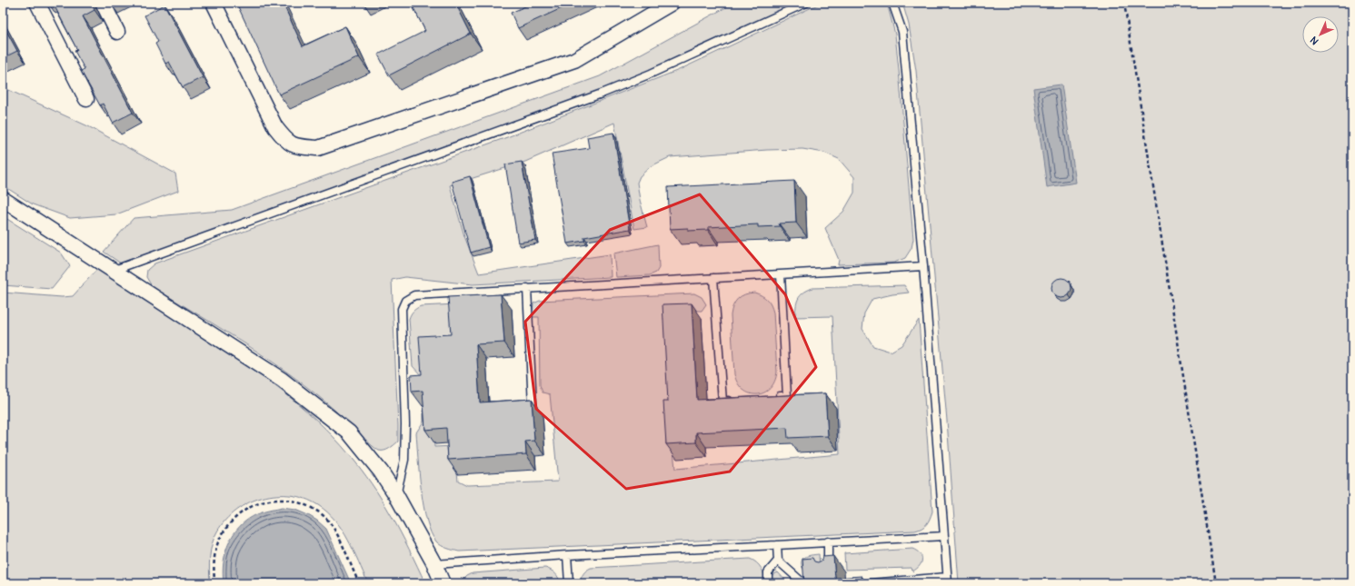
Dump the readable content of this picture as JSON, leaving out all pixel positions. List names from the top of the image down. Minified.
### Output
{"north":"bottom left"}
